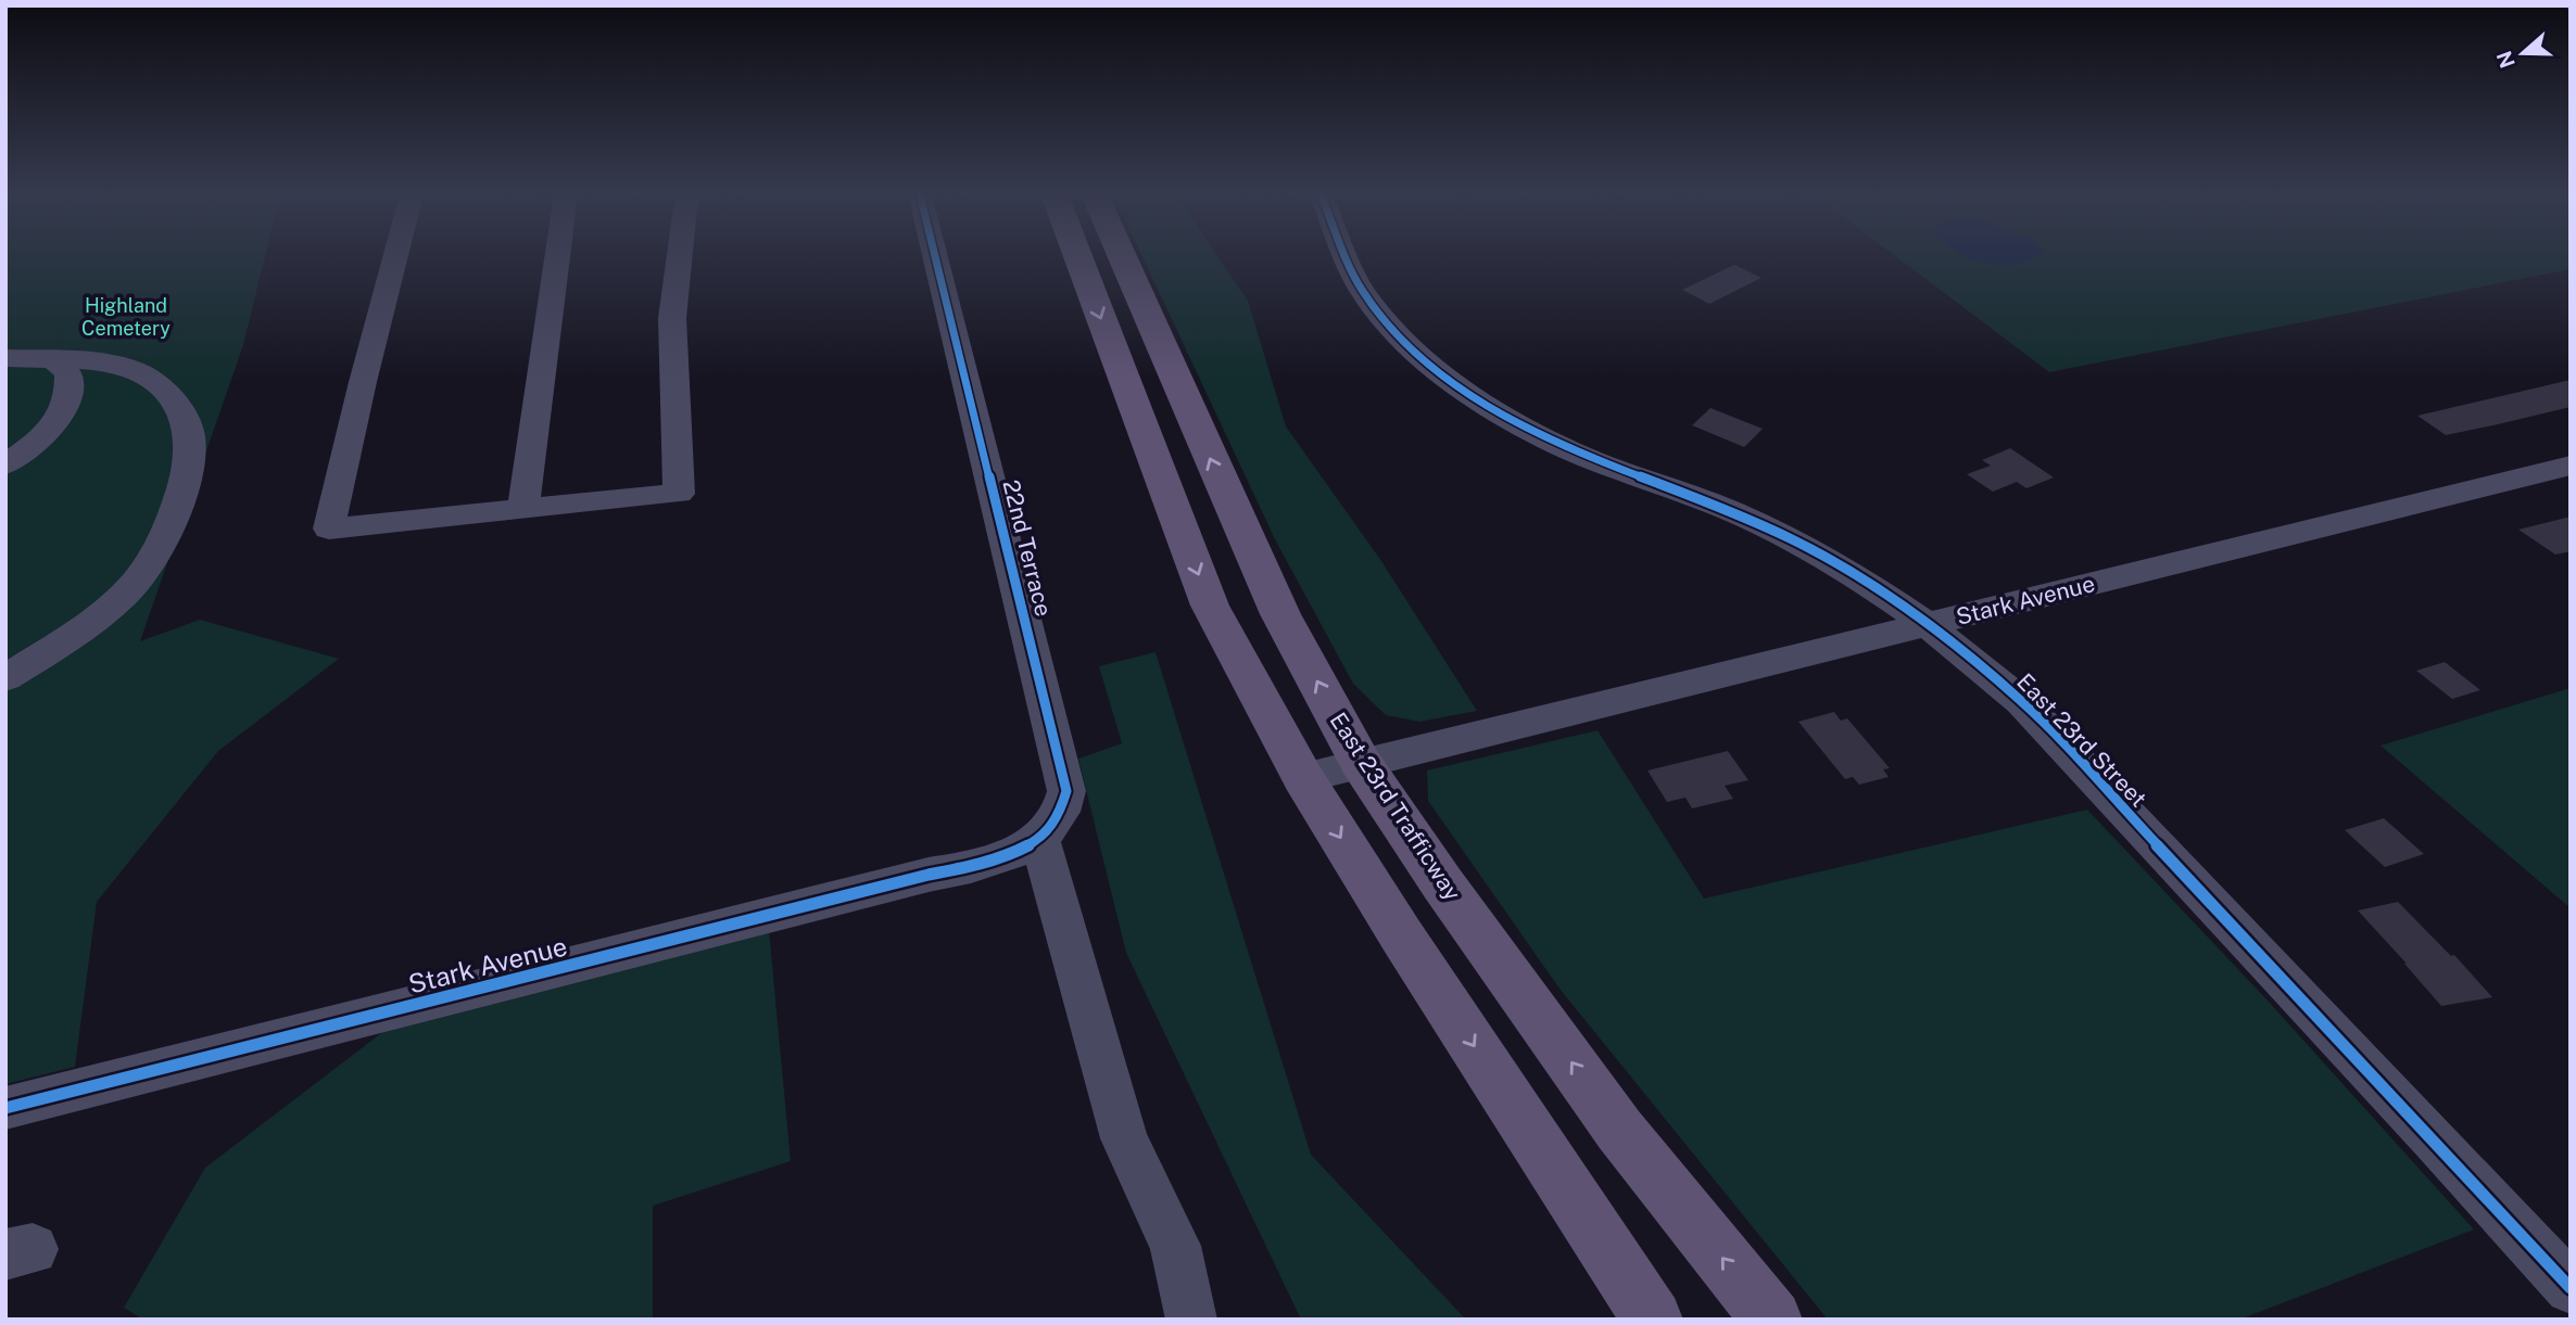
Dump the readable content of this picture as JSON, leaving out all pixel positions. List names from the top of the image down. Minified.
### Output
{"streets":{"main road":["East 23rd Trafficway"],"street":["22nd Terrace","Stark Avenue","East 23rd Street"]},"crossings":[["22nd Terrace","Stark Avenue"],["Stark Avenue","East 23rd Street"],["Stark Avenue","East 23rd Trafficway"]],"parks":["Highland Cemetery"],"north":"left"}
